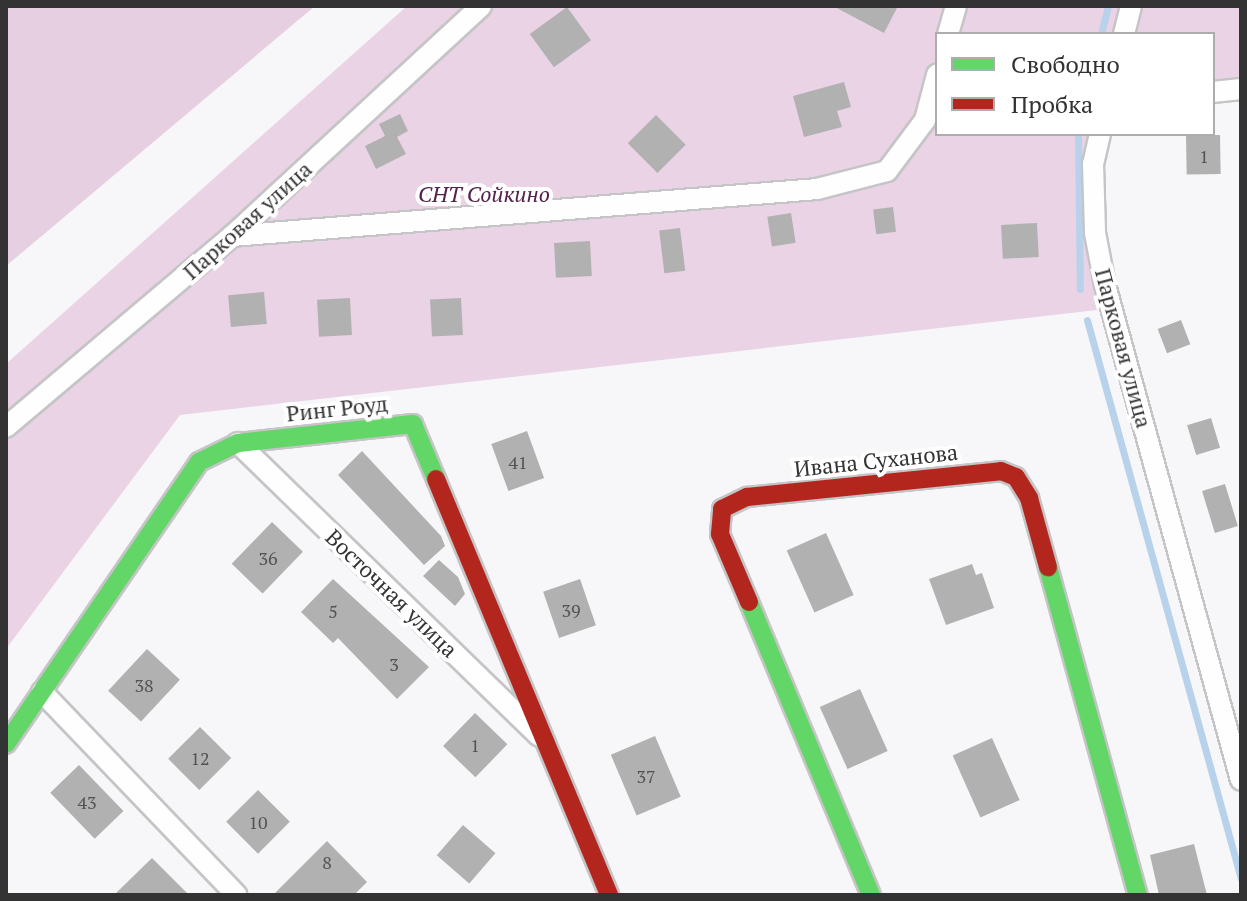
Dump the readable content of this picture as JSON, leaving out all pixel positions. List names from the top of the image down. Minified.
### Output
{"streets":{"street":["Парковая улица","Ринг Роуд","Ивана Суханова","Восточная улица"]},"crossings":[["Ринг Роуд","Восточная улица"]],"parks":["СНТ Сойкино"],"house_numbers":["1","41","36","39","5","3","38","1","12","37","43","10","8"],"legend":["Свободно","Пробка"]}
